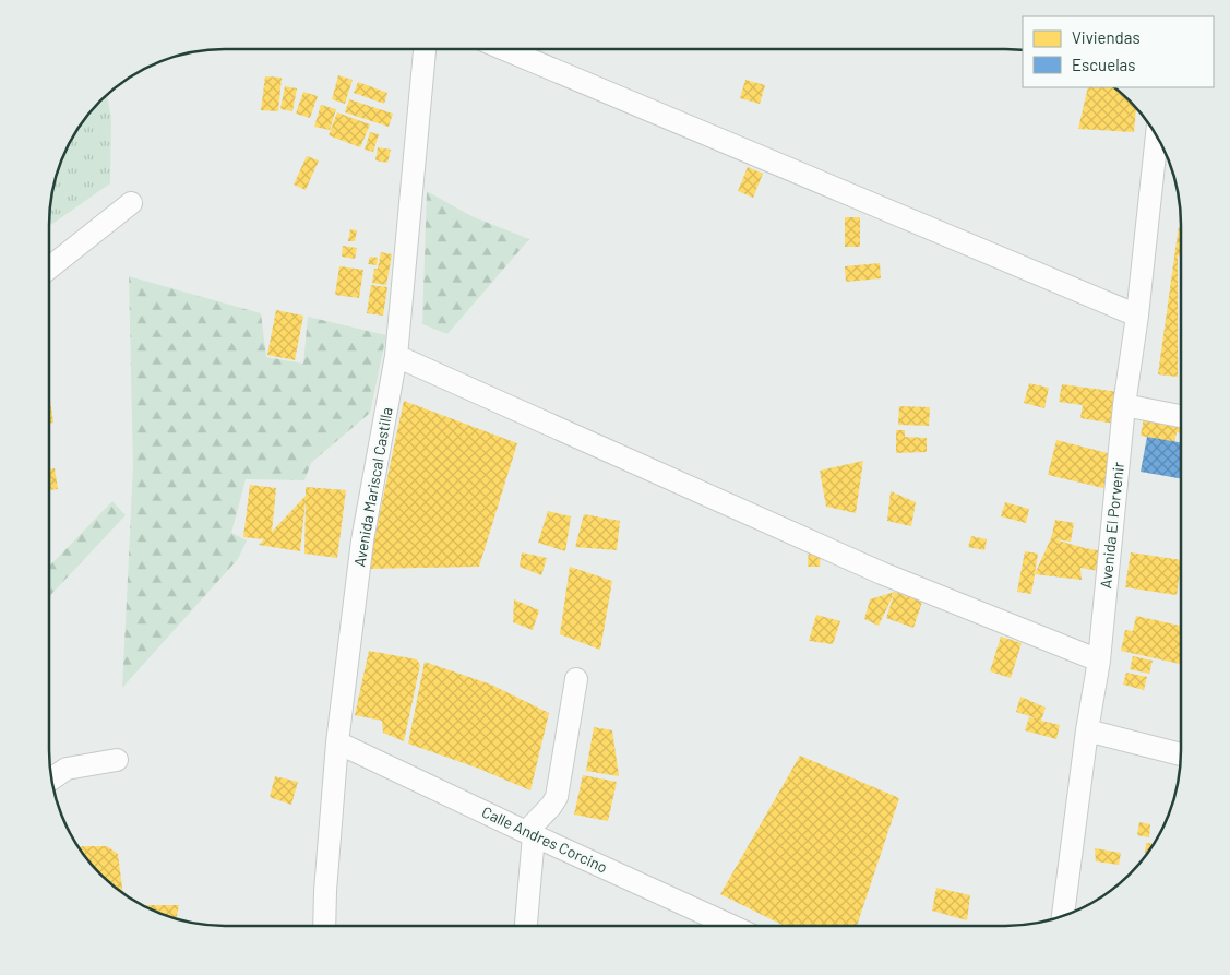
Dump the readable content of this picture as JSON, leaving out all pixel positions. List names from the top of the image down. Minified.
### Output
{"streets":{"street":["Avenida Mariscal Castilla","Avenida El Porvenir","Calle Andres Corcino"]},"crossings":[["Avenida Mariscal Castilla","Calle Andres Corcino"]],"legend":["Viviendas","Escuelas"]}
